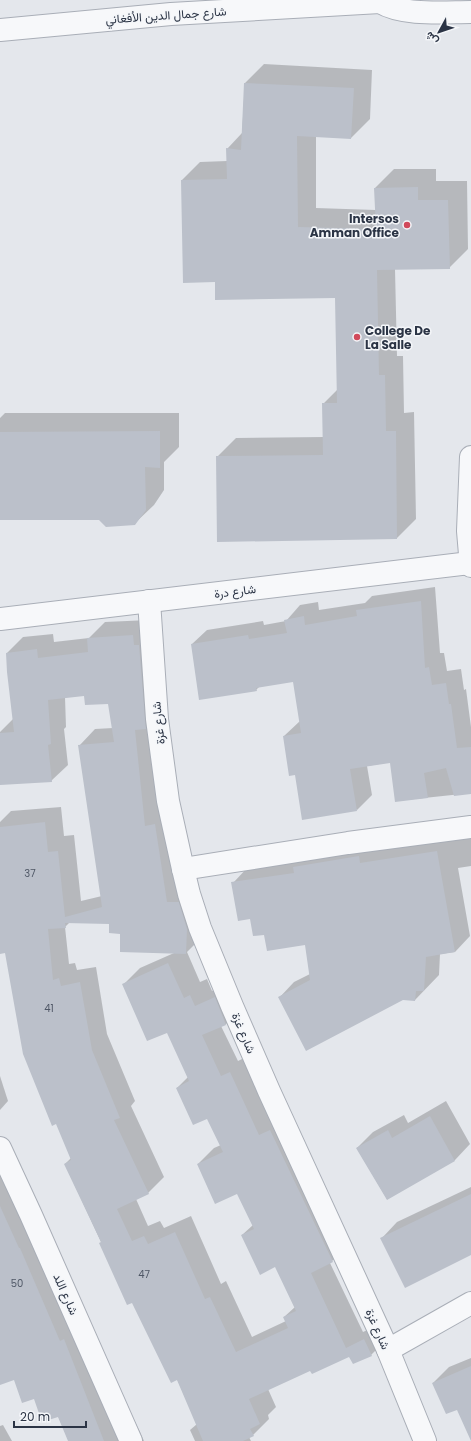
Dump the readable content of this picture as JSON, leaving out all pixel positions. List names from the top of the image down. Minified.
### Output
{"streets":{"street":["شارع جمال الدين الأفغاني","شارع درة","شارع غزة","شارع اللد"]},"crossings":[["شارع درة","شارع غزة"]],"places":["Intersos Amman Office","College De La Salle"],"house_numbers":["37","41","47","50"],"scale_bar":"20 m","north":"bottom left"}
